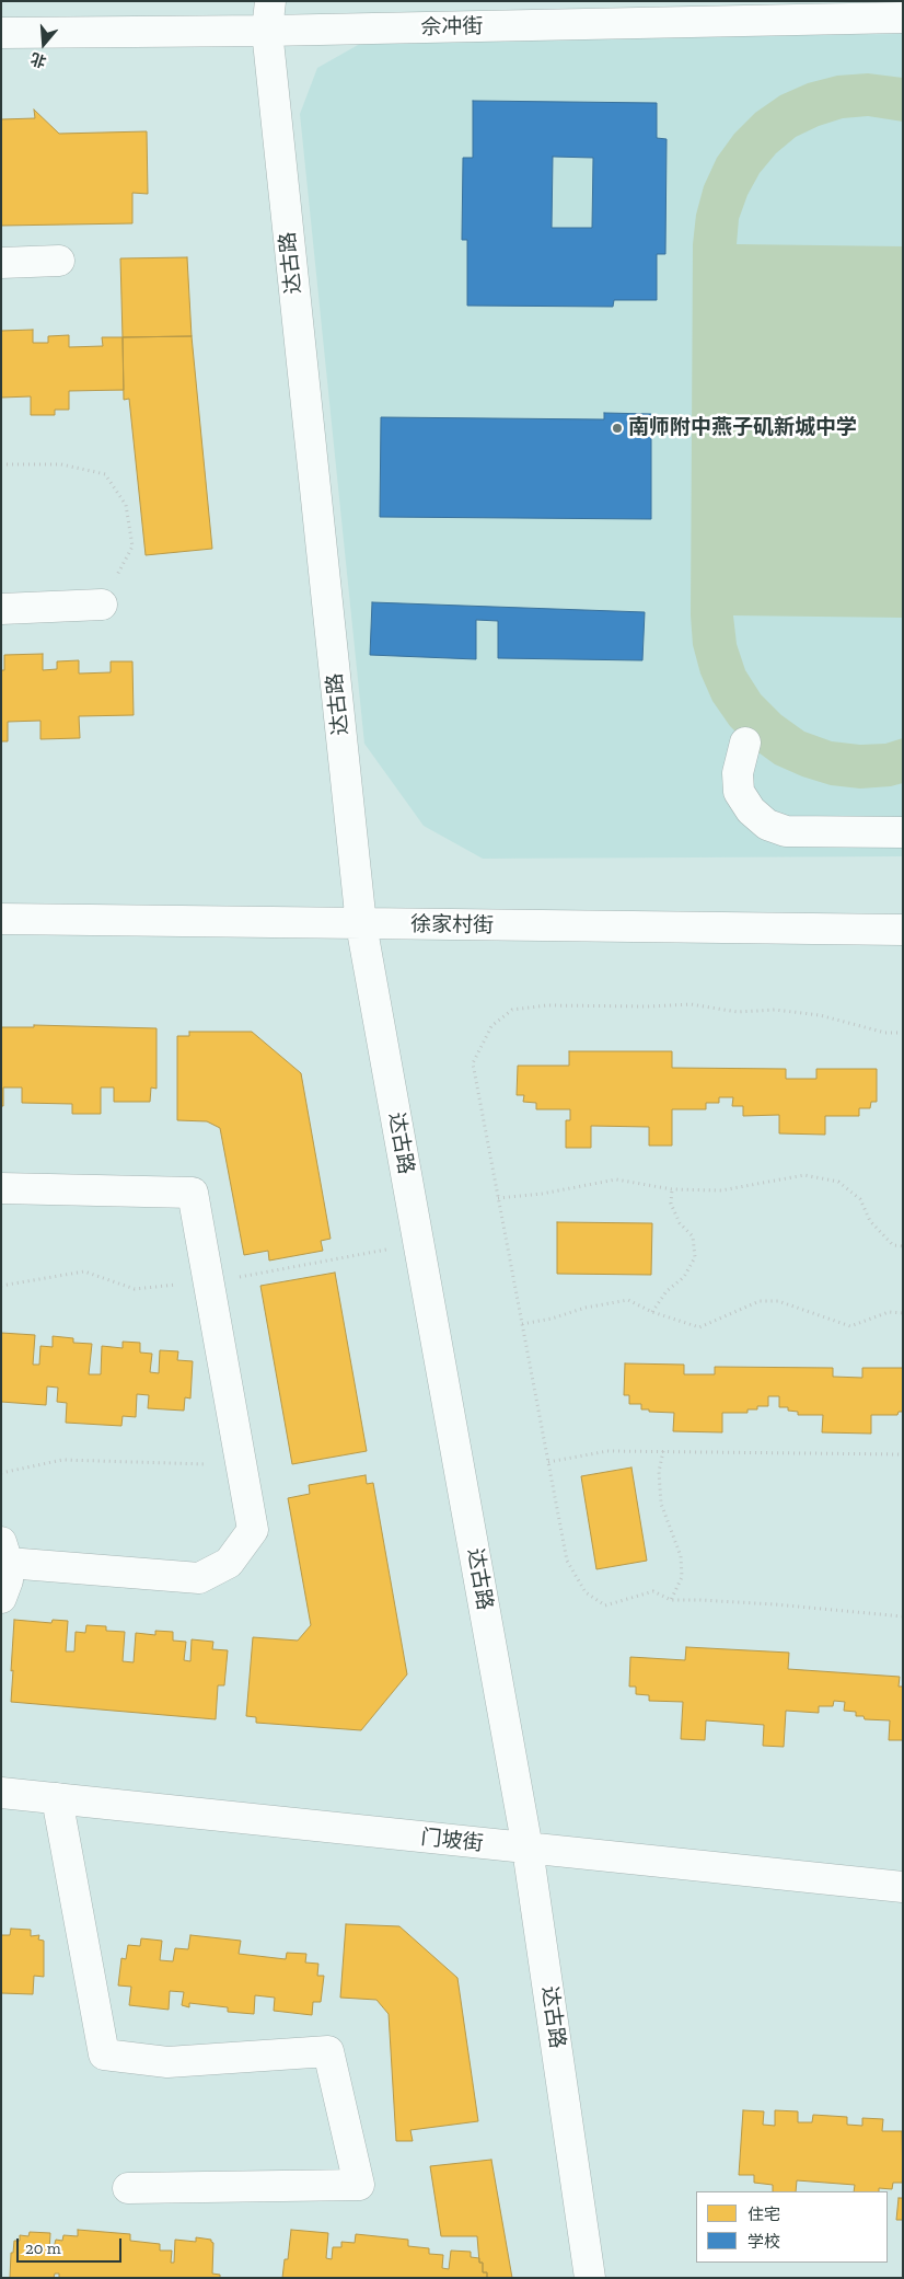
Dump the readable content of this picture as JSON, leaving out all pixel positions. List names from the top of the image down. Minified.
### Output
{"streets":{"street":["佘冲街","达古路","徐家村街","门坡街"]},"crossings":[["佘冲街","达古路"],["达古路","徐家村街"],["达古路","门坡街"]],"places":["南师附中燕子矶新城中学"],"legend":["住宅","学校"],"scale_bar":"20 m","north":"bottom"}
